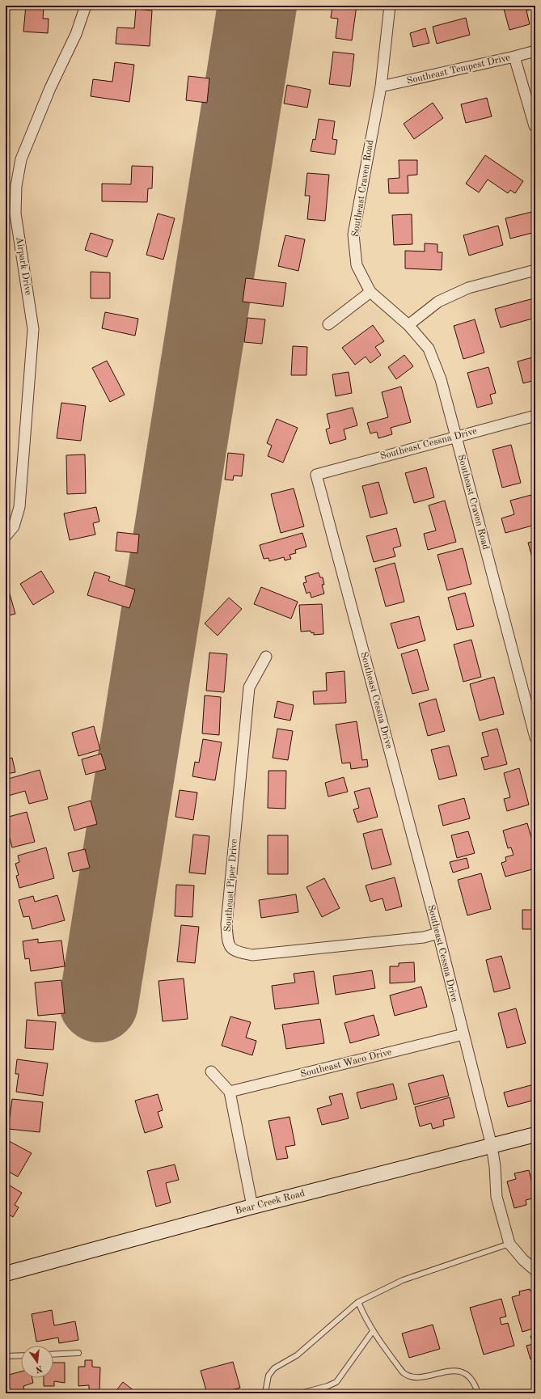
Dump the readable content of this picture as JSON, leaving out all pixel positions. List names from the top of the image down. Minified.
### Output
{"streets":{"street":["Southeast Tempest Drive","Southeast Craven Road","Airpark Drive","Southeast Cessna Drive","Southeast Piper Drive","Southeast Waco Drive","Bear Creek Road"]},"crossings":[["Southeast Tempest Drive","Southeast Craven Road"],["Southeast Craven Road","Southeast Cessna Drive"],["Southeast Cessna Drive","Southeast Piper Drive"],["Southeast Cessna Drive","Southeast Waco Drive"],["Southeast Cessna Drive","Bear Creek Road"]],"north":"bottom"}
